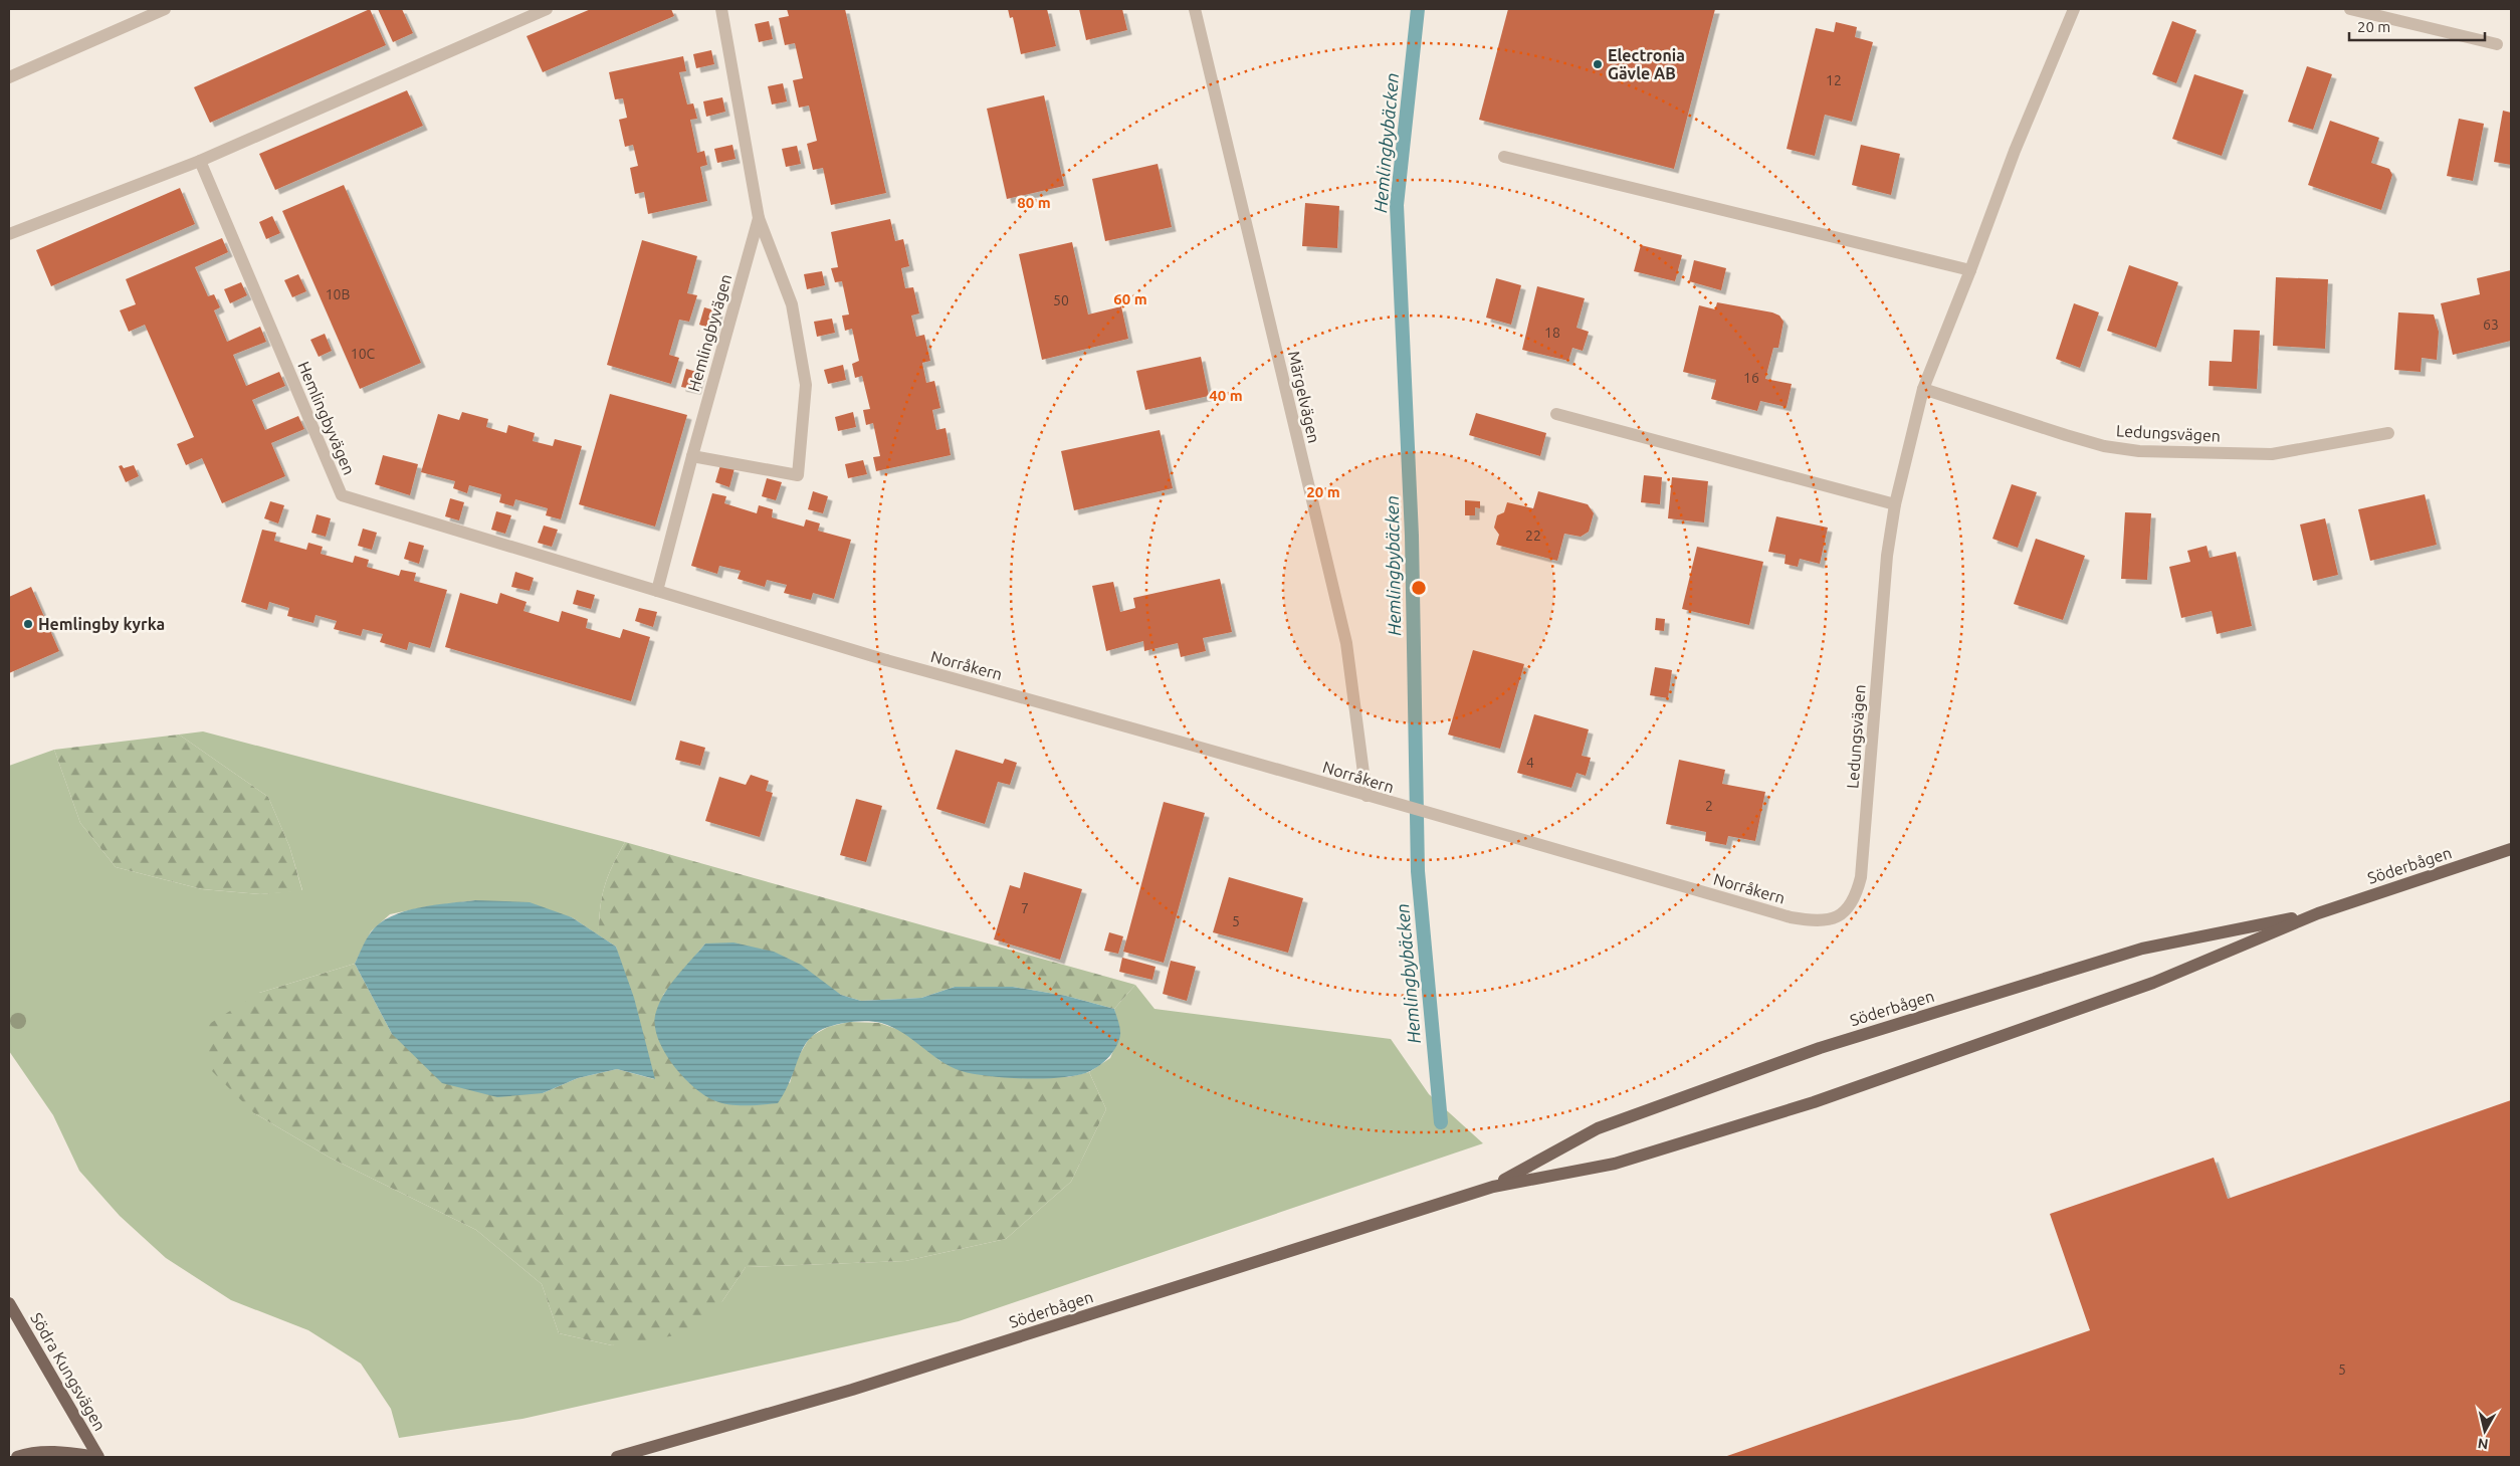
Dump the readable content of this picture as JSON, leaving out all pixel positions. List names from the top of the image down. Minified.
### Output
{"streets":{"main road":["Söderbågen","Södra Kungsvägen"],"street":["Hemlingbyvägen","Märgelvägen","Ledungsvägen","Norråkern"]},"crossings":[["Hemlingbyvägen","Norråkern"],["Märgelvägen","Norråkern"],["Ledungsvägen","Norråkern"]],"water":["Hemlingbybäcken"],"places":["Electronia Gävle AB","Hemlingby kyrka"],"house_numbers":["12","10B","50","63","18","10C","16","22","4","2","7","5","5"],"scale_bar":"20 m","north":"bottom","rings":["80 m","60 m","40 m","20 m"]}
